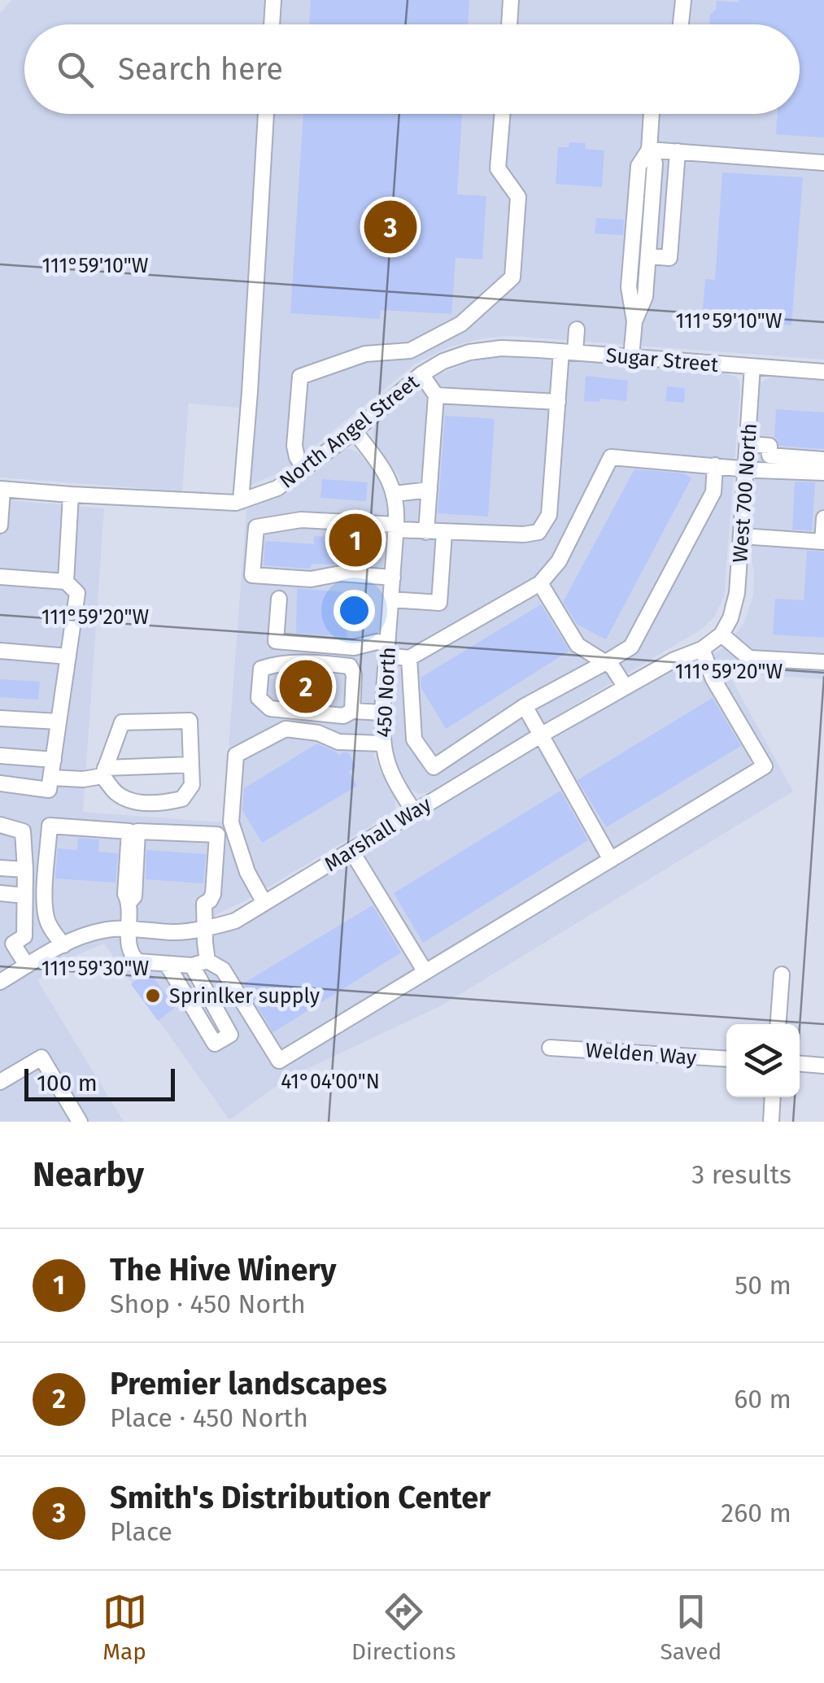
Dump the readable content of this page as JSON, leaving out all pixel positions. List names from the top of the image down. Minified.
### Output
{"streets":{"street":["Sugar Street","North Angel Street","West 700 North","450 North","Marshall Way","Welden Way"]},"crossings":[["Sugar Street","North Angel Street"],["Sugar Street","West 700 North"],["North Angel Street","450 North"],["West 700 North","Marshall Way"],["450 North","Marshall Way"]],"places":["Sprinlker supply"],"scale_bar":"100 m","page":{"search":"Search here","pins":["3","1","2"],"scale":"100 m","heading":["Nearby","3 results"],"list":[{"mark":"1","name":"The Hive Winery","note":"Shop · 450 North","value":"50 m"},{"mark":"2","name":"Premier landscapes","note":"Place · 450 North","value":"60 m"},{"mark":"3","name":"Smith's Distribution Center","note":"Place","value":"260 m"}],"nav":["Map","Directions","Saved"]},"coordinates":["111°59'10\"W","111°59'20\"W","111°59'30\"W","41°04'00\"N"]}
